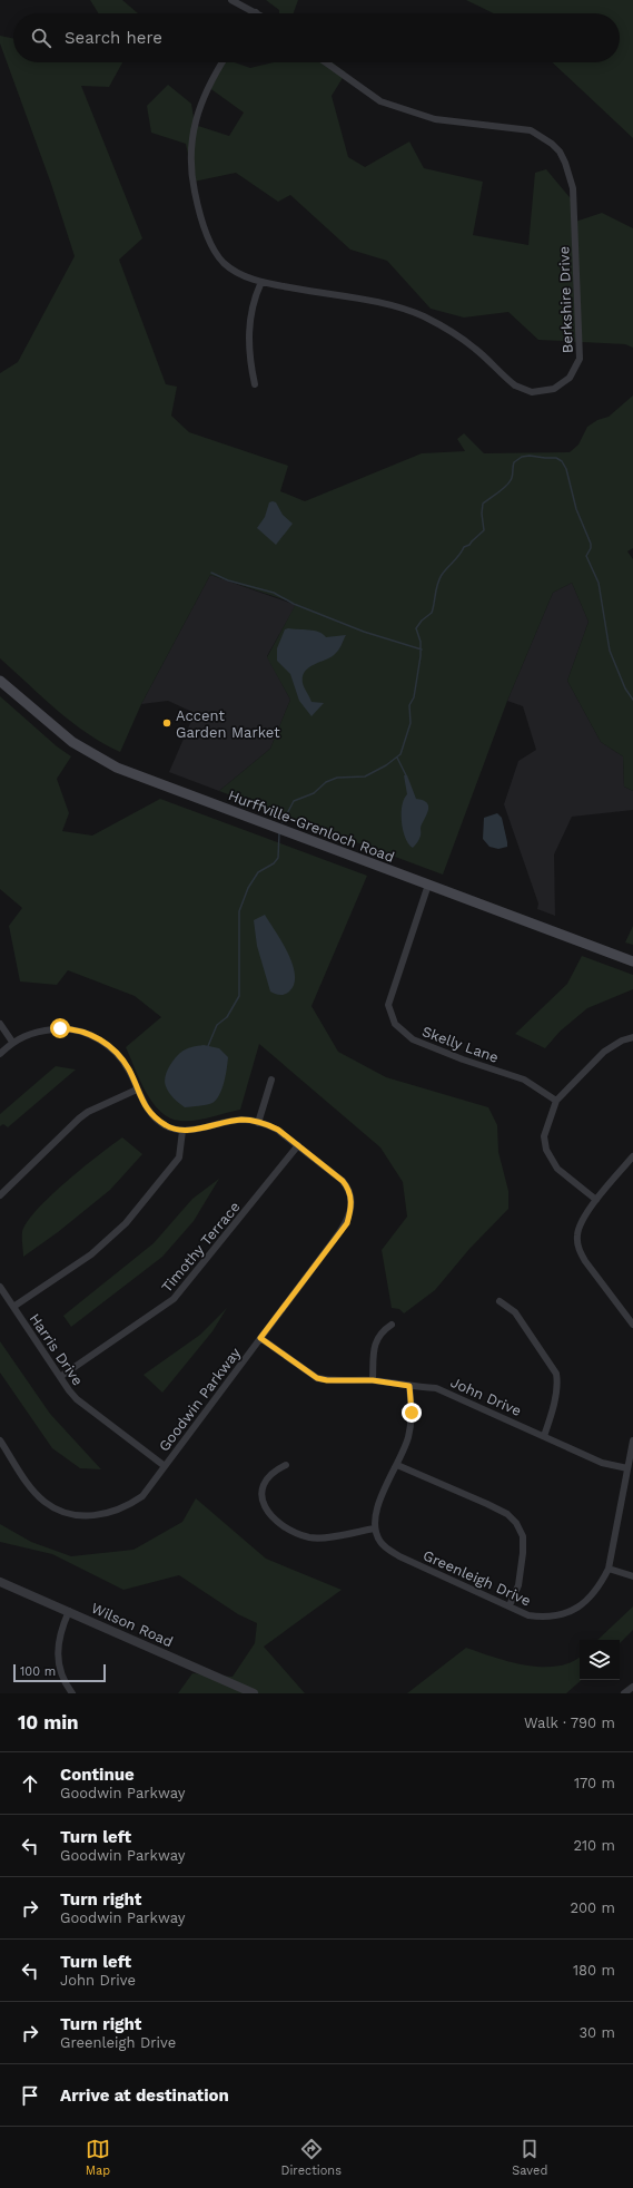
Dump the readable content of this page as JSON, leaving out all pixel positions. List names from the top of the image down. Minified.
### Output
{"streets":{"main road":["Hurffville-Grenloch Road"],"street":["Berkshire Drive","Skelly Lane","Timothy Terrace","Harris Drive","John Drive","Goodwin Parkway","Greenleigh Drive","Wilson Road"]},"crossings":[["Hurffville-Grenloch Road","Skelly Lane"],["Timothy Terrace","Harris Drive"],["Timothy Terrace","Goodwin Parkway"],["Harris Drive","Goodwin Parkway"],["John Drive","Goodwin Parkway"],["John Drive","Greenleigh Drive"]],"places":["Accent Garden Market"],"scale_bar":"100 m","page":{"search":"Search here","scale":"100 m","heading":["10 min","Walk · 790 m"],"list":[["Continue","Goodwin Parkway","170 m"],["Turn left","Goodwin Parkway","210 m"],["Turn right","Goodwin Parkway","200 m"],["Turn left","John Drive","180 m"],["Turn right","Greenleigh Drive","30 m"],"Arrive at destination"],"nav":["Map","Directions","Saved"]}}
